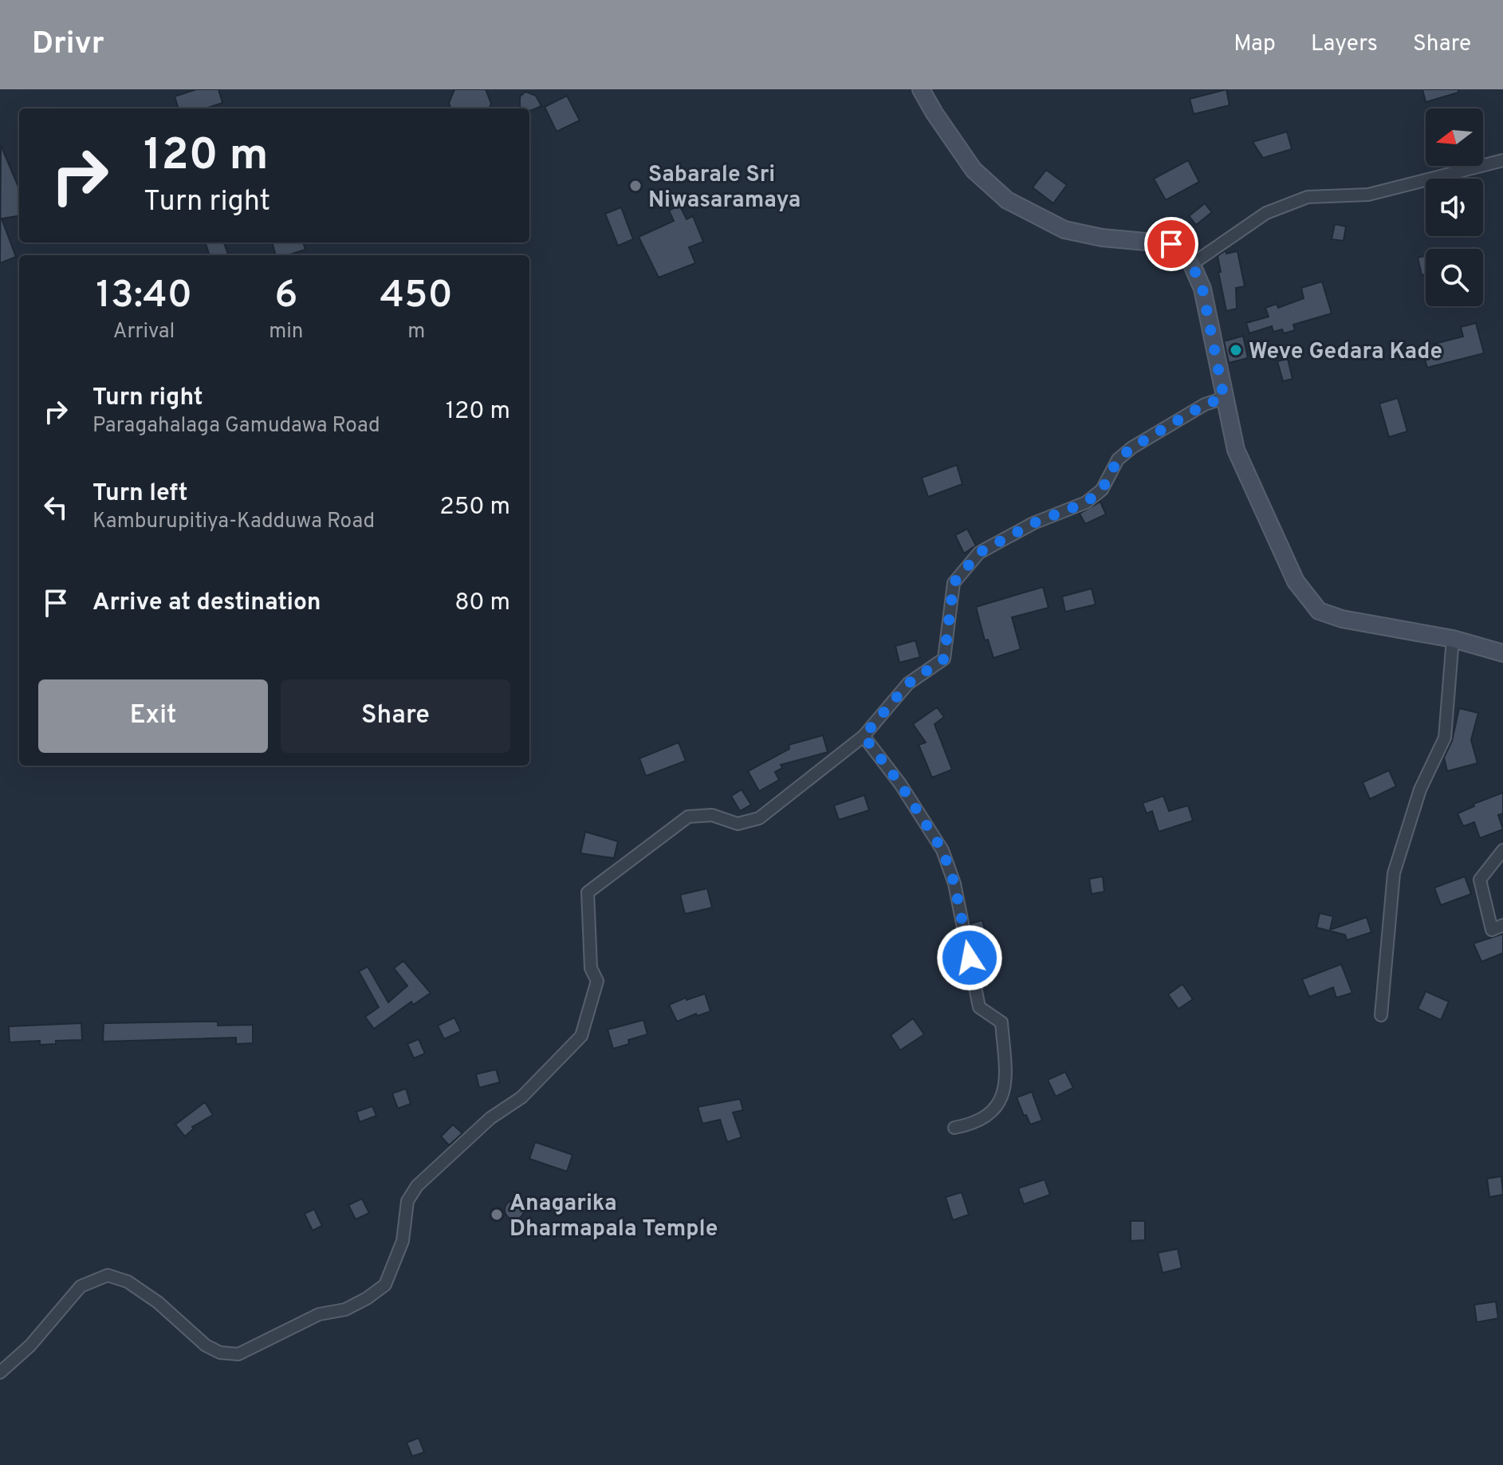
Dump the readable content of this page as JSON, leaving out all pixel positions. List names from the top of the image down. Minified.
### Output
{"places":["Sabarale Sri Niwasaramaya","Weve Gedara Kade","Anagarika Dharmapala Temple"],"north":"left","page":{"header":"Drivr","nav":["Map","Layers","Share"],"turn":["120 m","Turn right"],"eta":["13:40","Arrival","6","min","450","m"],"list":[{"name":"Turn right","note":"Paragahalaga Gamudawa Road","value":"120 m"},{"name":"Turn left","note":"Kamburupitiya-Kadduwa Road","value":"250 m"},{"name":"Arrive at destination","value":"80 m"}],"buttons":["Exit","Share"]}}
